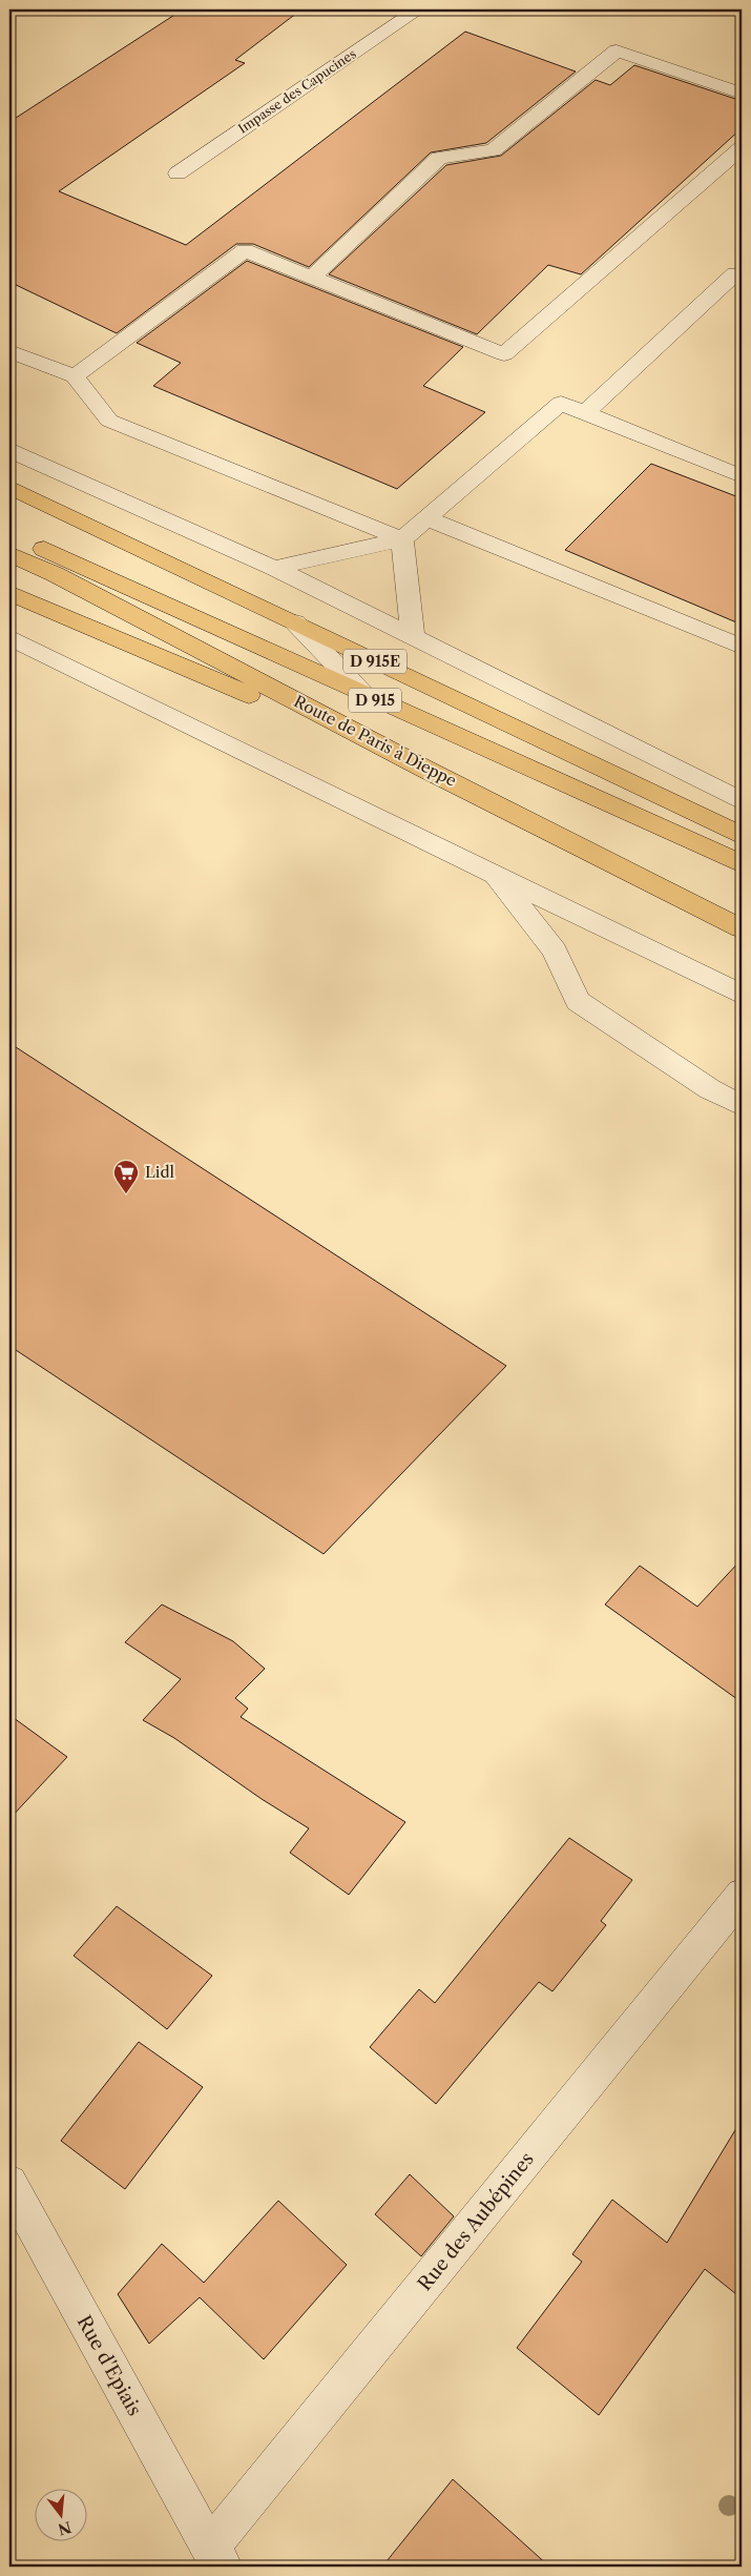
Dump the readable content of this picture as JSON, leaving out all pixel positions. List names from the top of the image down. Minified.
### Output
{"streets":{"main road":["D 915E","D 915","Route de Paris à Dieppe"],"street":["Impasse des Capucines","Rue des Aubépines","Rue d'Epiais"]},"crossings":[["Rue des Aubépines","Rue d'Epiais"]],"places":{"supermarket":["Lidl"]},"north":"bottom"}
